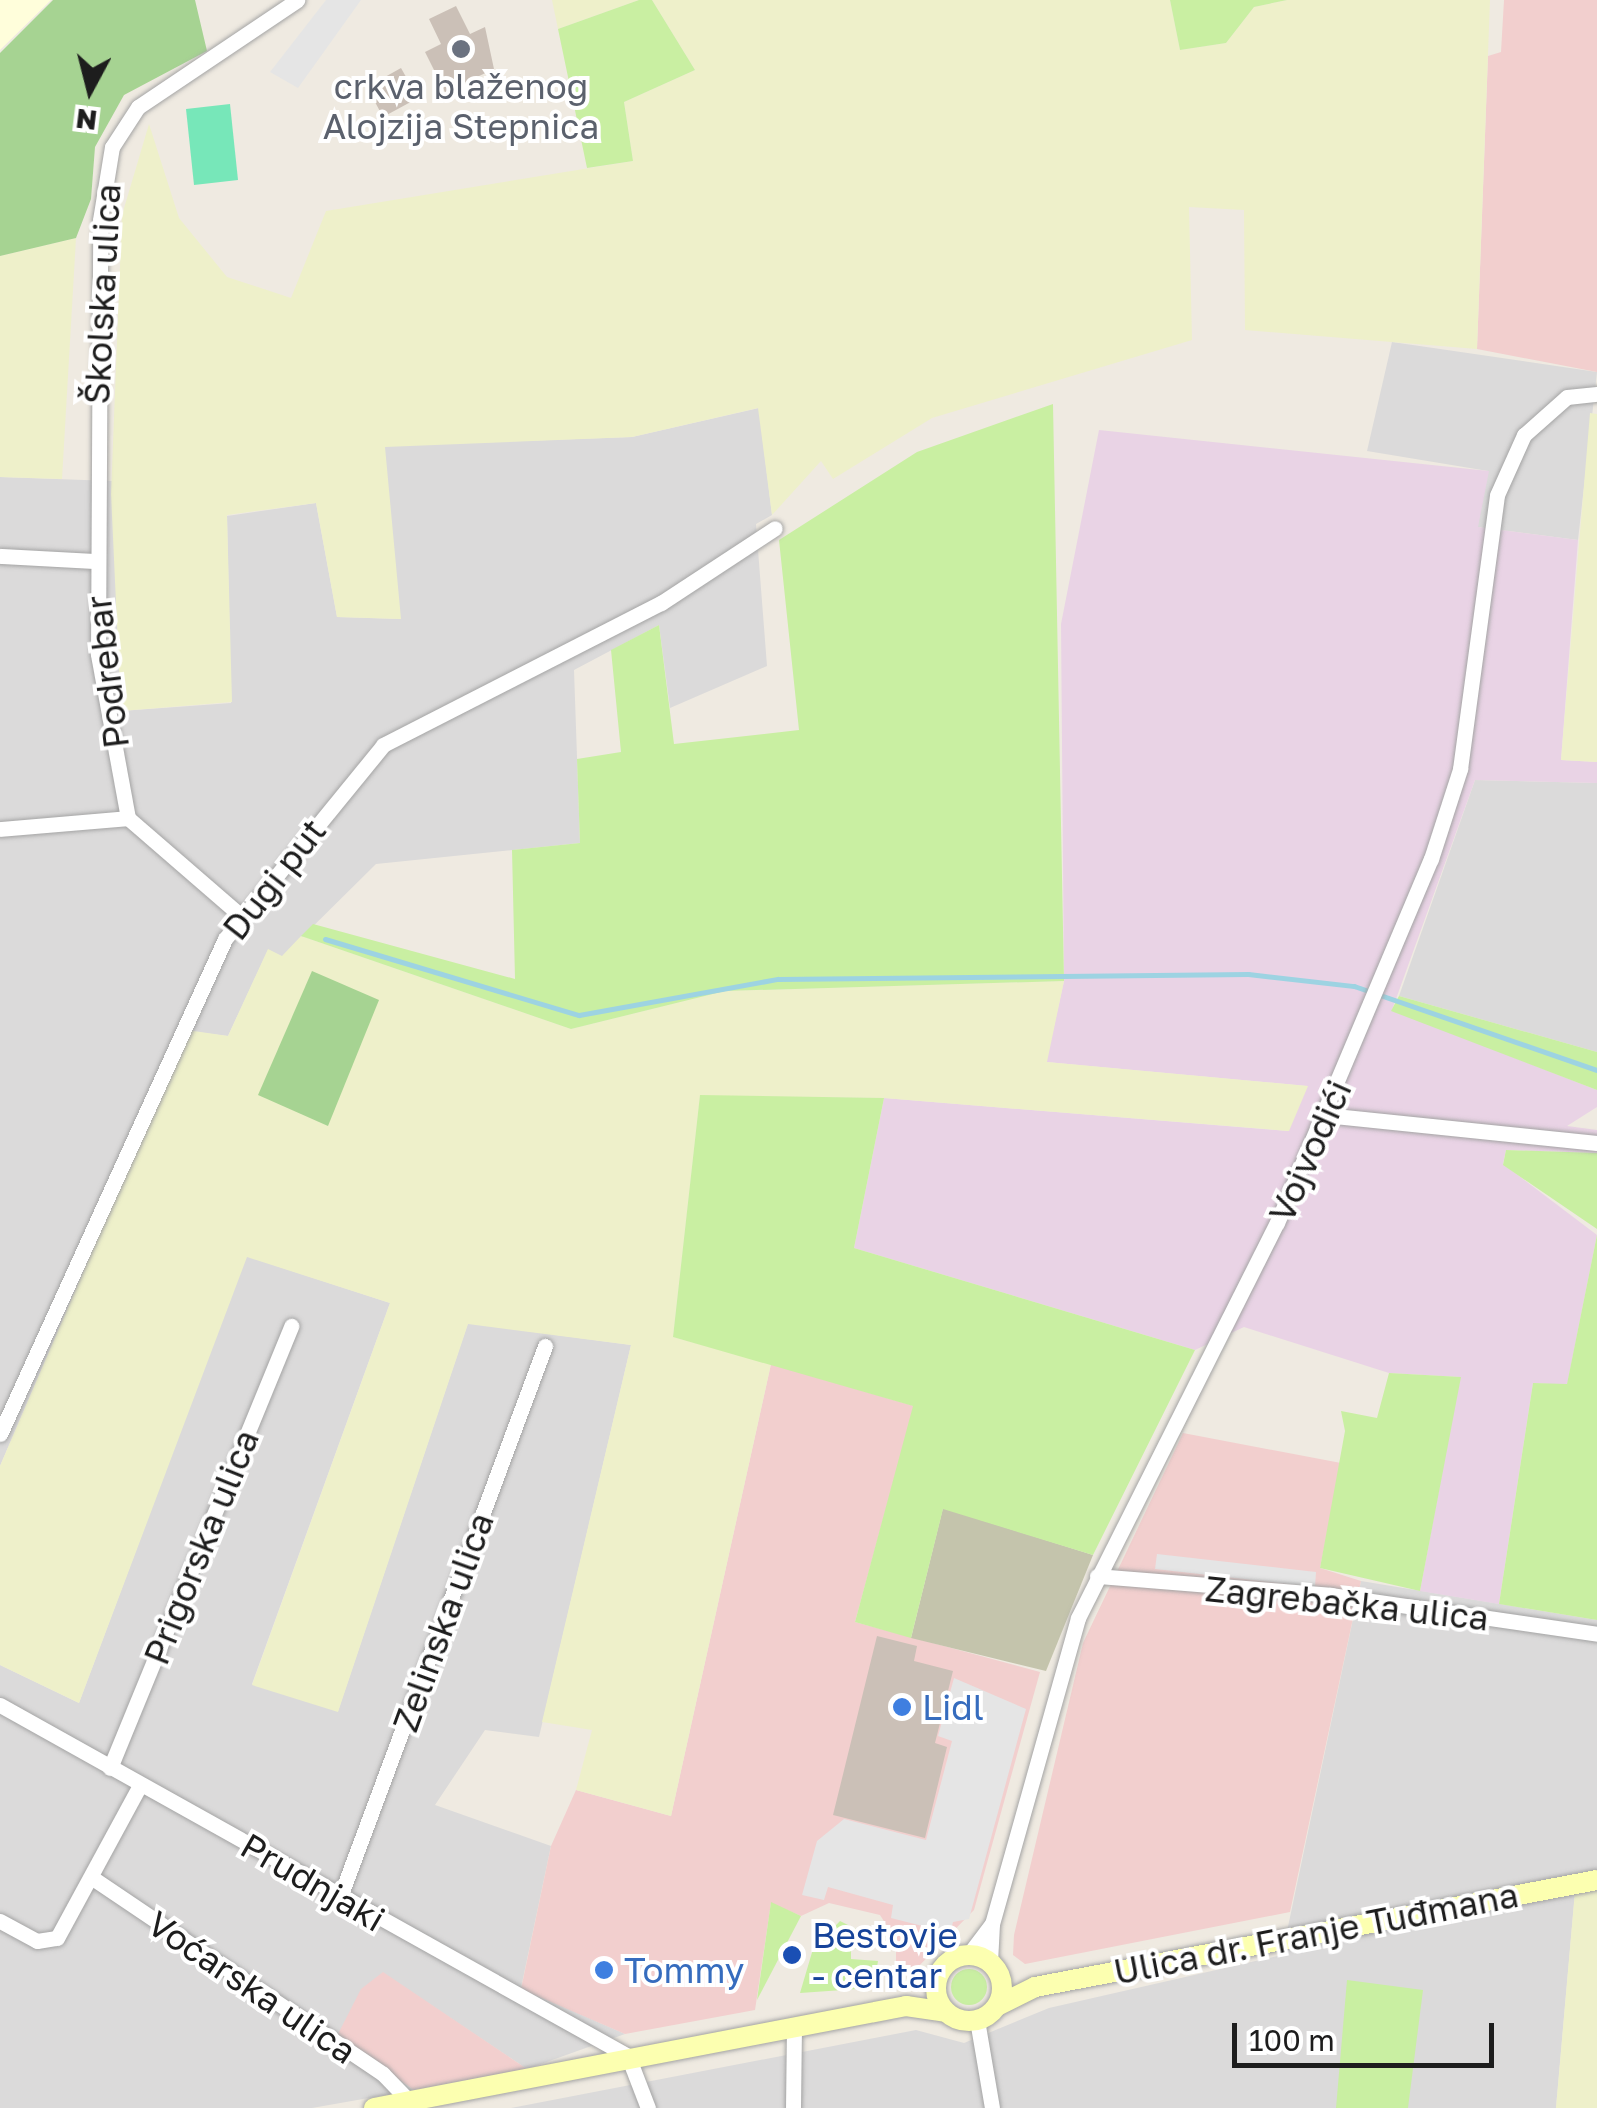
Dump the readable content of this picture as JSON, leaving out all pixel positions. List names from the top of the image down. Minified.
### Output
{"streets":{"main road":["Ulica dr. Franje Tuđmana"],"street":["Školska ulica","Podrebar","Dugi put","Vojvodići","Prigorska ulica","Zagrebačka ulica","Zelinska ulica","Prudnjaki","Voćarska ulica"]},"crossings":[["Školska ulica","Podrebar"],["Vojvodići","Zagrebačka ulica"],["Vojvodići","Ulica dr. Franje Tuđmana"],["Prigorska ulica","Prudnjaki"],["Zelinska ulica","Prudnjaki"]],"places":["crkva blaženog Alojzija Stepnica","Lidl","Bestovje - centar","Tommy"],"scale_bar":"100 m","north":"bottom"}
